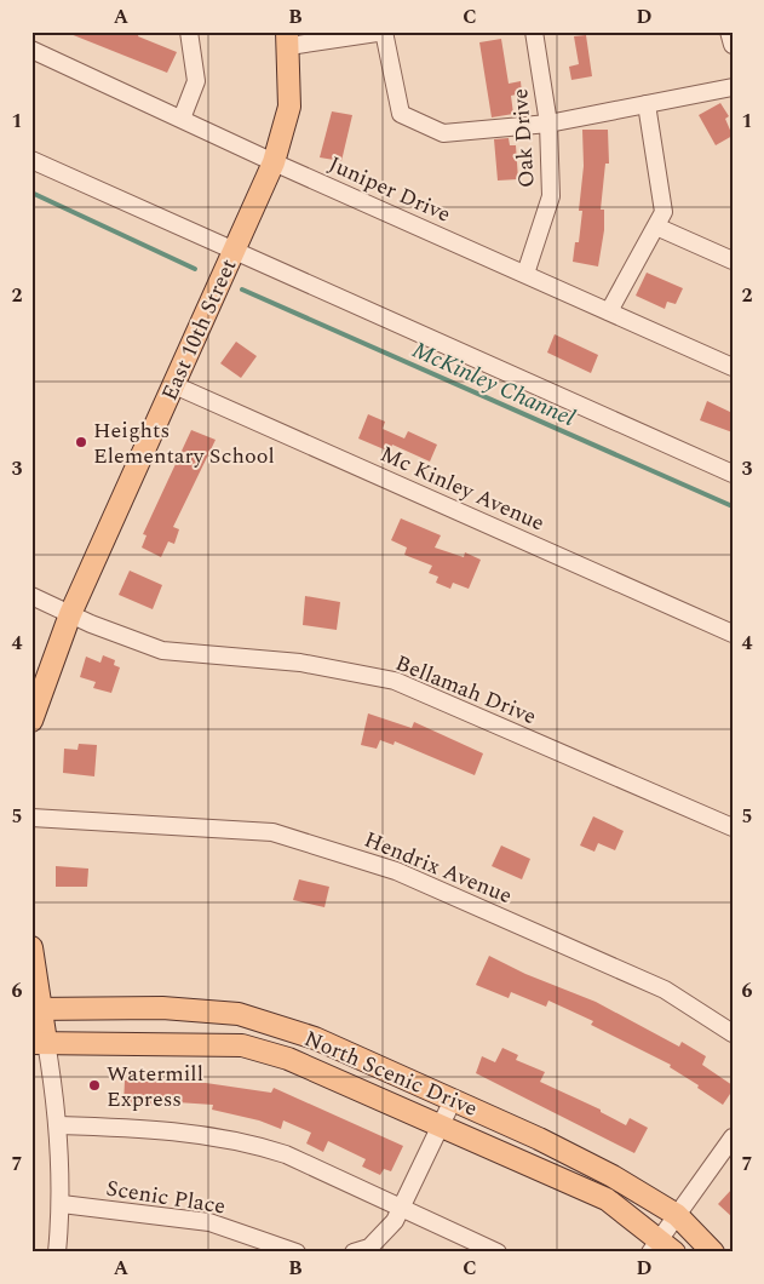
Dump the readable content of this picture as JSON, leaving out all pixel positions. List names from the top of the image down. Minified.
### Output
{"streets":{"main road":["East 10th Street","North Scenic Drive"],"street":["Oak Drive","Juniper Drive","Mc Kinley Avenue","Bellamah Drive","Hendrix Avenue","Scenic Place"]},"crossings":[["Oak Drive","Juniper Drive"],["Juniper Drive","East 10th Street"],["East 10th Street","Mc Kinley Avenue"],["East 10th Street","Bellamah Drive"]],"water":["McKinley Channel"],"places":["Heights Elementary School","Watermill Express"],"grid":{"columns":["A","B","C","D"],"rows":["1","2","3","4","5","6","7"]}}
